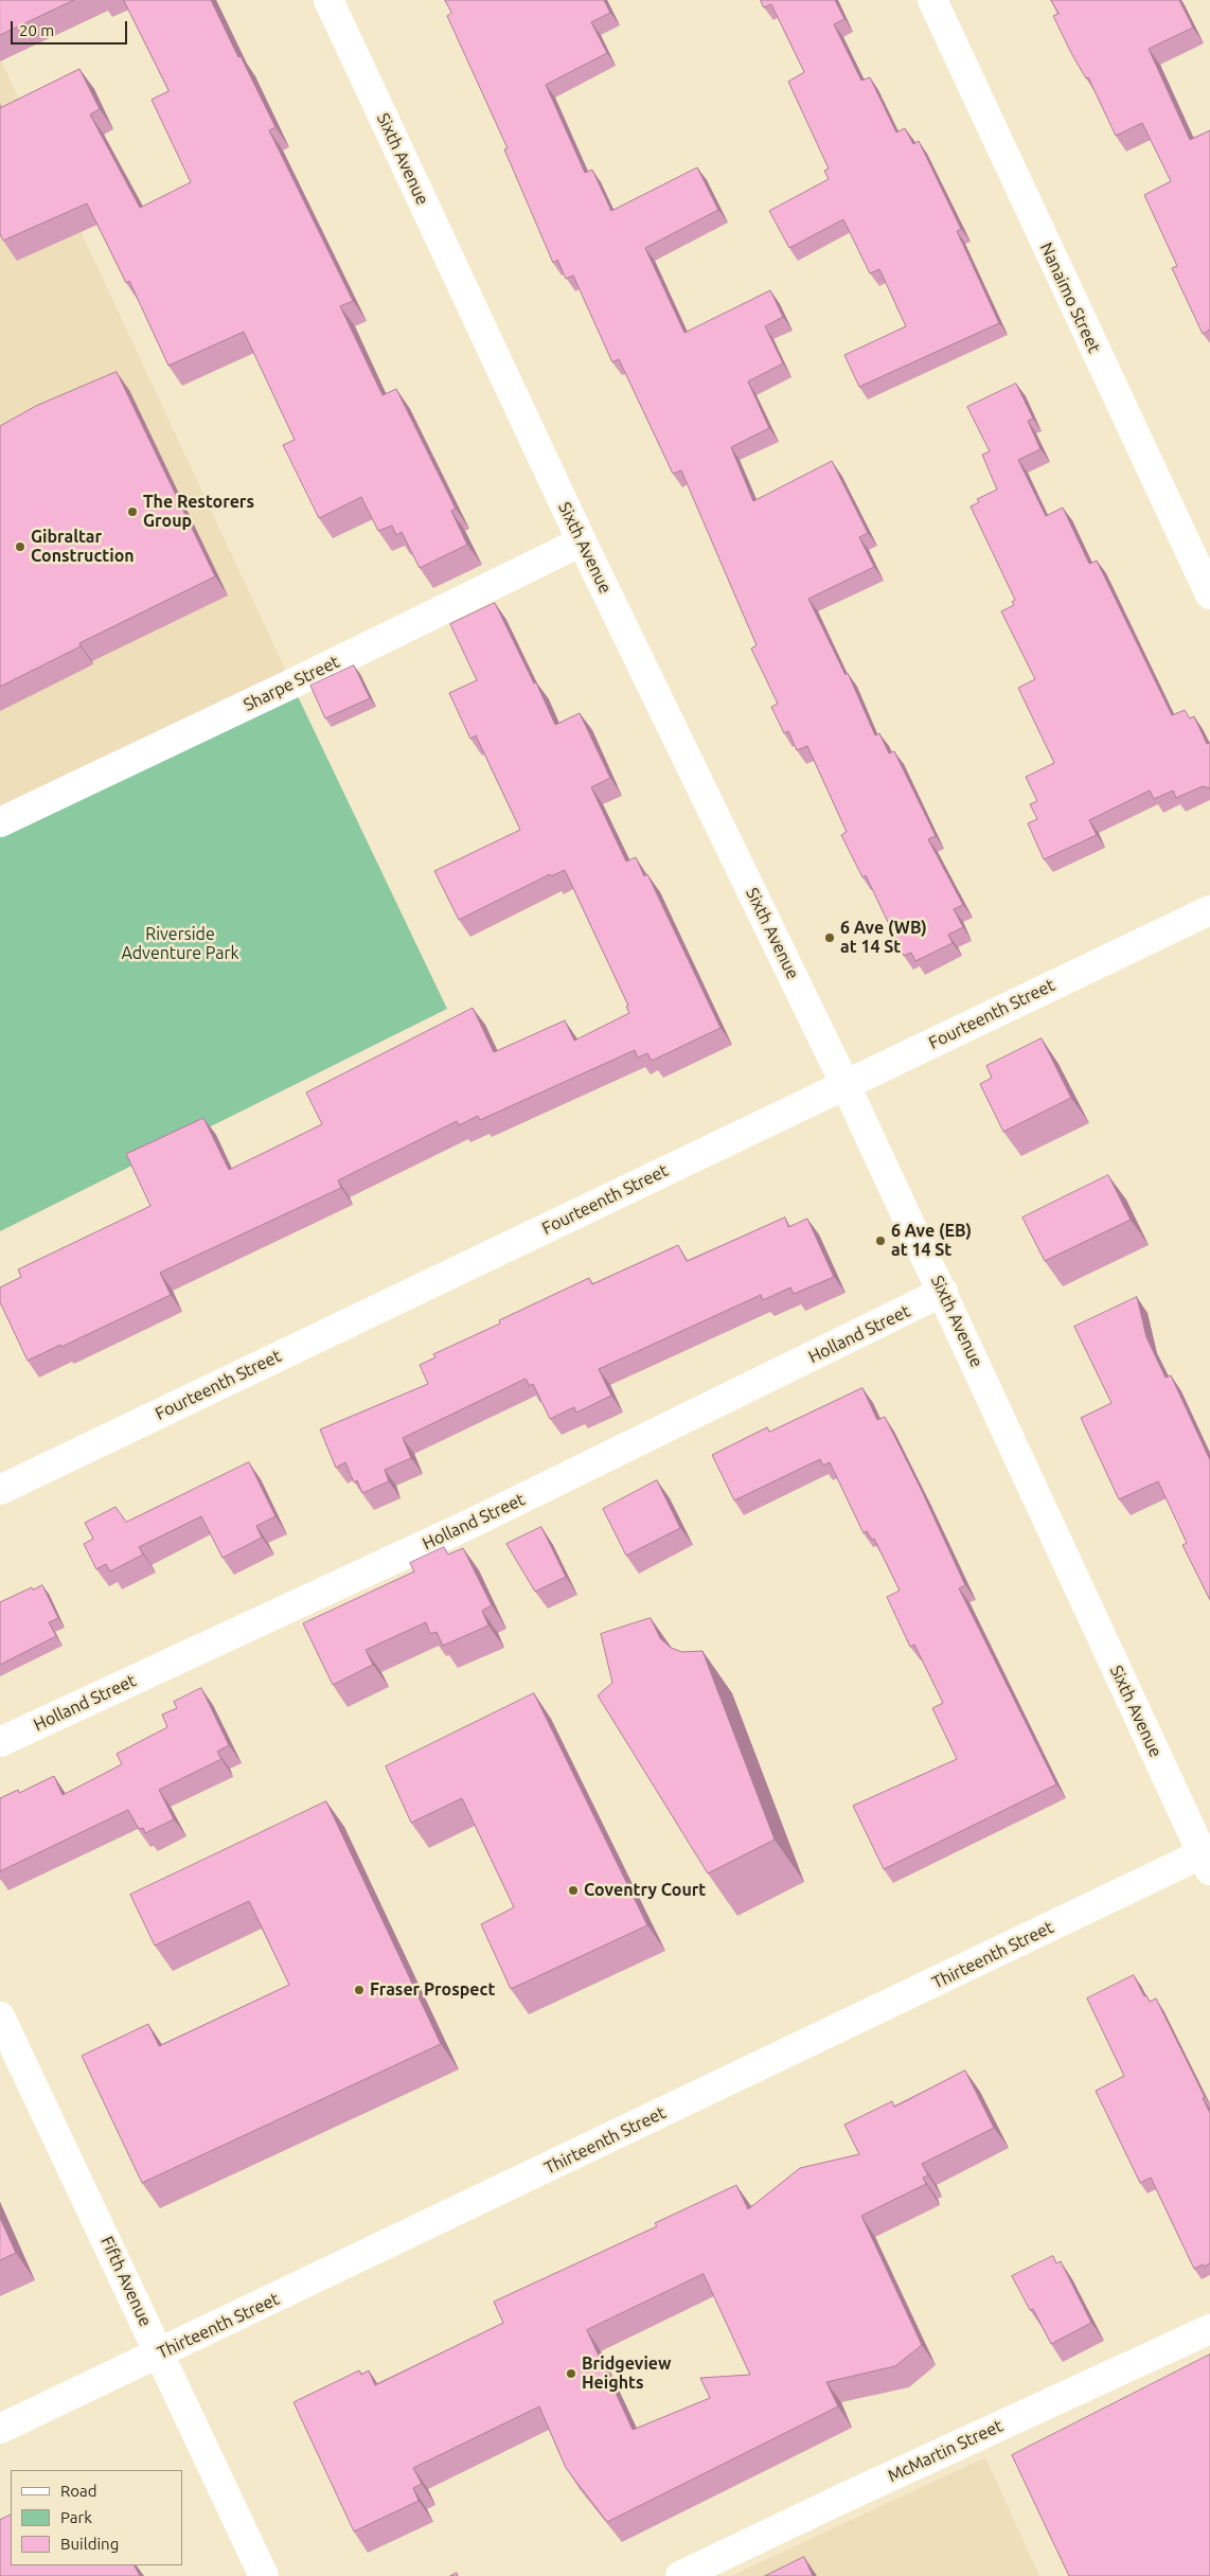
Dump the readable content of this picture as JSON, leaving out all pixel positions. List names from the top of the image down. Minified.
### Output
{"streets":{"street":["Sixth Avenue","Nanaimo Street","Sharpe Street","Fourteenth Street","Holland Street","Thirteenth Street","Fifth Avenue","McMartin Street"]},"crossings":[["Sixth Avenue","Sharpe Street"],["Sixth Avenue","Fourteenth Street"],["Sixth Avenue","Holland Street"],["Sixth Avenue","Thirteenth Street"],["Thirteenth Street","Fifth Avenue"]],"parks":["Riverside Adventure Park"],"places":["The Restorers Group","Gibraltar Construction","6 Ave (WB) at 14 St","6 Ave (EB) at 14 St","Coventry Court","Fraser Prospect","Bridgeview Heights"],"legend":["Road","Park","Building"],"scale_bar":"20 m"}
